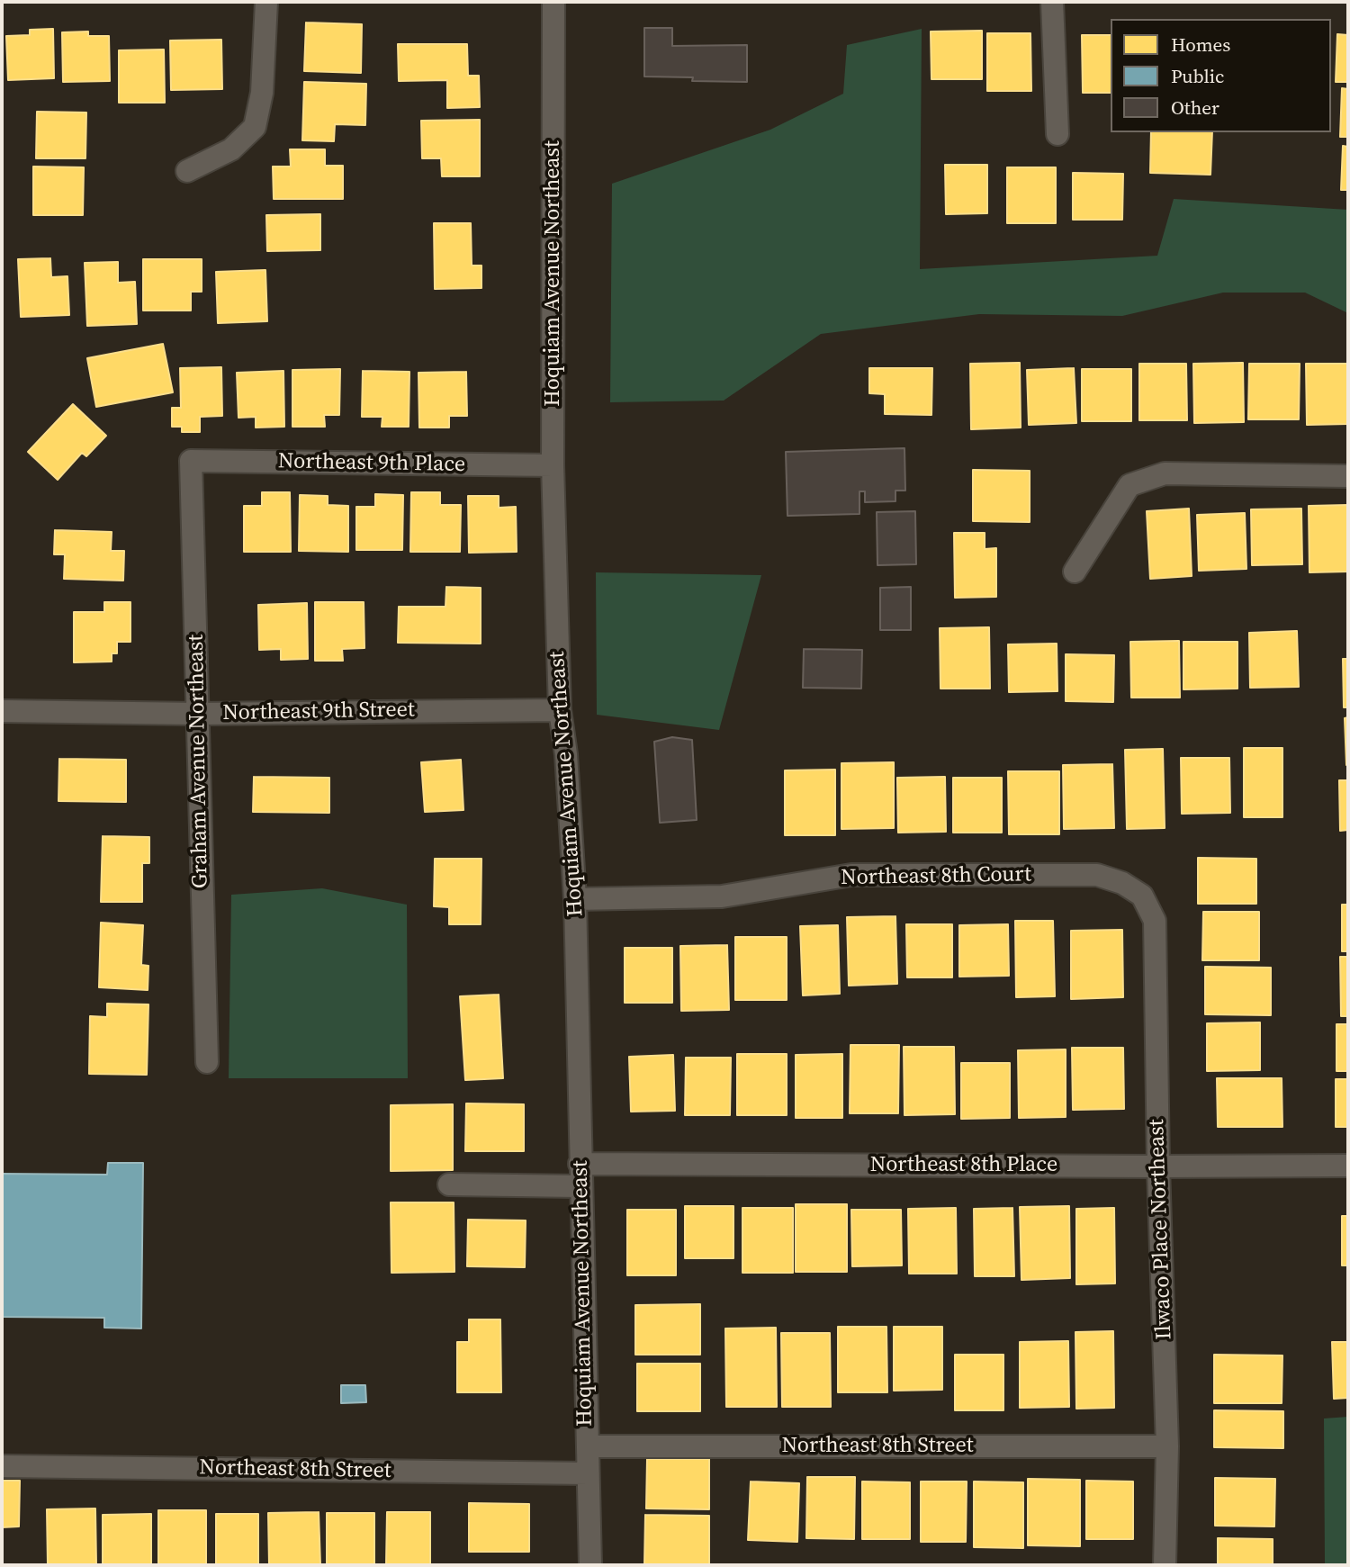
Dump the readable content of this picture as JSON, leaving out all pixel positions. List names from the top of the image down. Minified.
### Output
{"streets":{"street":["Hoquiam Avenue Northeast","Northeast 9th Place","Northeast 9th Street","Graham Avenue Northeast","Northeast 8th Court","Northeast 8th Place","Ilwaco Place Northeast","Northeast 8th Street"]},"crossings":[["Hoquiam Avenue Northeast","Northeast 9th Place"],["Hoquiam Avenue Northeast","Northeast 9th Street"],["Hoquiam Avenue Northeast","Northeast 8th Court"],["Hoquiam Avenue Northeast","Northeast 8th Place"],["Hoquiam Avenue Northeast","Northeast 8th Street"],["Northeast 9th Place","Graham Avenue Northeast"],["Northeast 9th Street","Graham Avenue Northeast"],["Northeast 8th Court","Ilwaco Place Northeast"],["Northeast 8th Place","Ilwaco Place Northeast"],["Ilwaco Place Northeast","Northeast 8th Street"]],"legend":["Homes","Public","Other"]}
